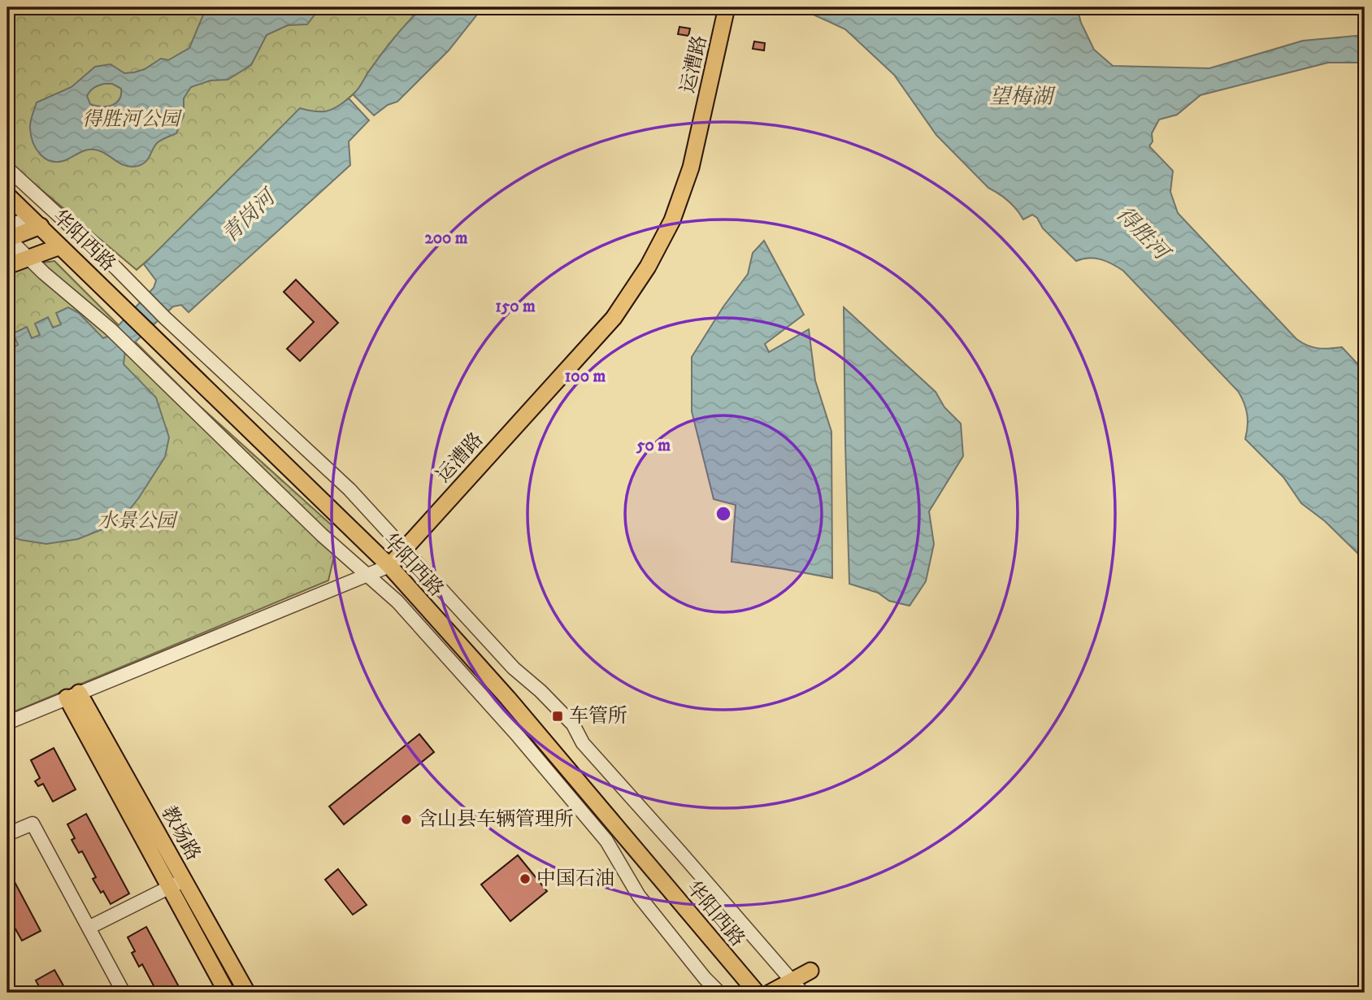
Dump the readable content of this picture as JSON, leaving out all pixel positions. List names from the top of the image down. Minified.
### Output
{"streets":{"main road":["运漕路","华阳西路","教场路"]},"crossings":[["运漕路","华阳西路"],["运漕路","教场路"]],"water":["望梅湖","青岗河","得胜河"],"parks":["得胜河公园","水景公园"],"places":{"transit":["车管所"],"other":["含山县车辆管理所","中国石油"]},"rings":["200 m","150 m","100 m","50 m"]}
